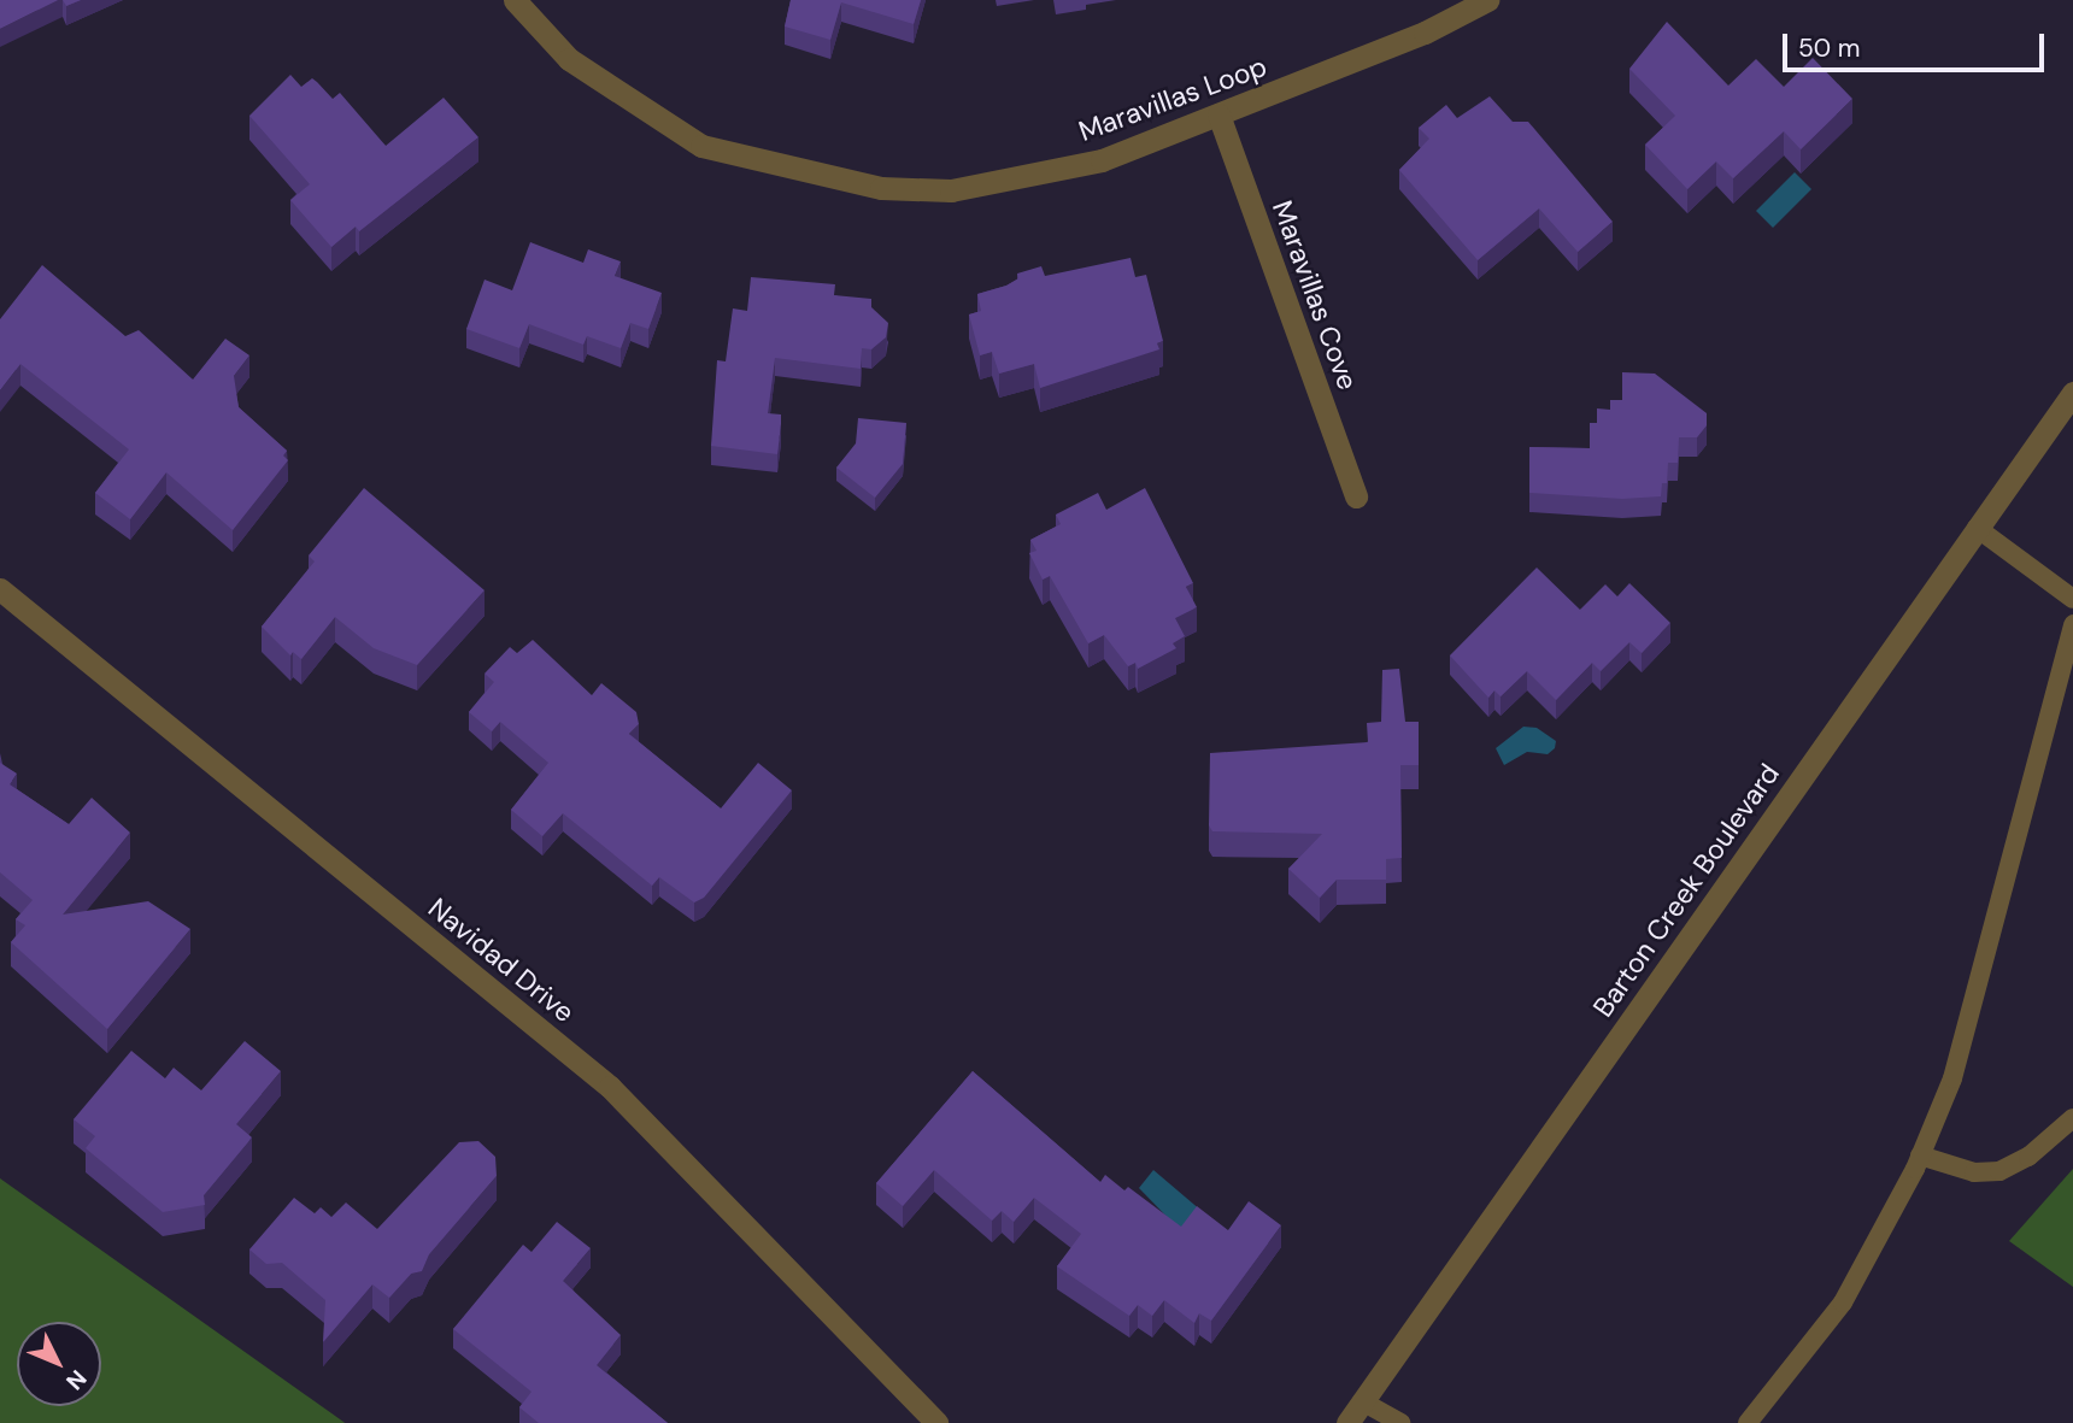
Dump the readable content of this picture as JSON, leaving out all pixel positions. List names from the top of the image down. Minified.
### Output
{"streets":{"street":["Maravillas Loop","Maravillas Cove","Barton Creek Boulevard","Navidad Drive"]},"crossings":[["Maravillas Loop","Maravillas Cove"]],"scale_bar":"50 m","north":"bottom right"}
